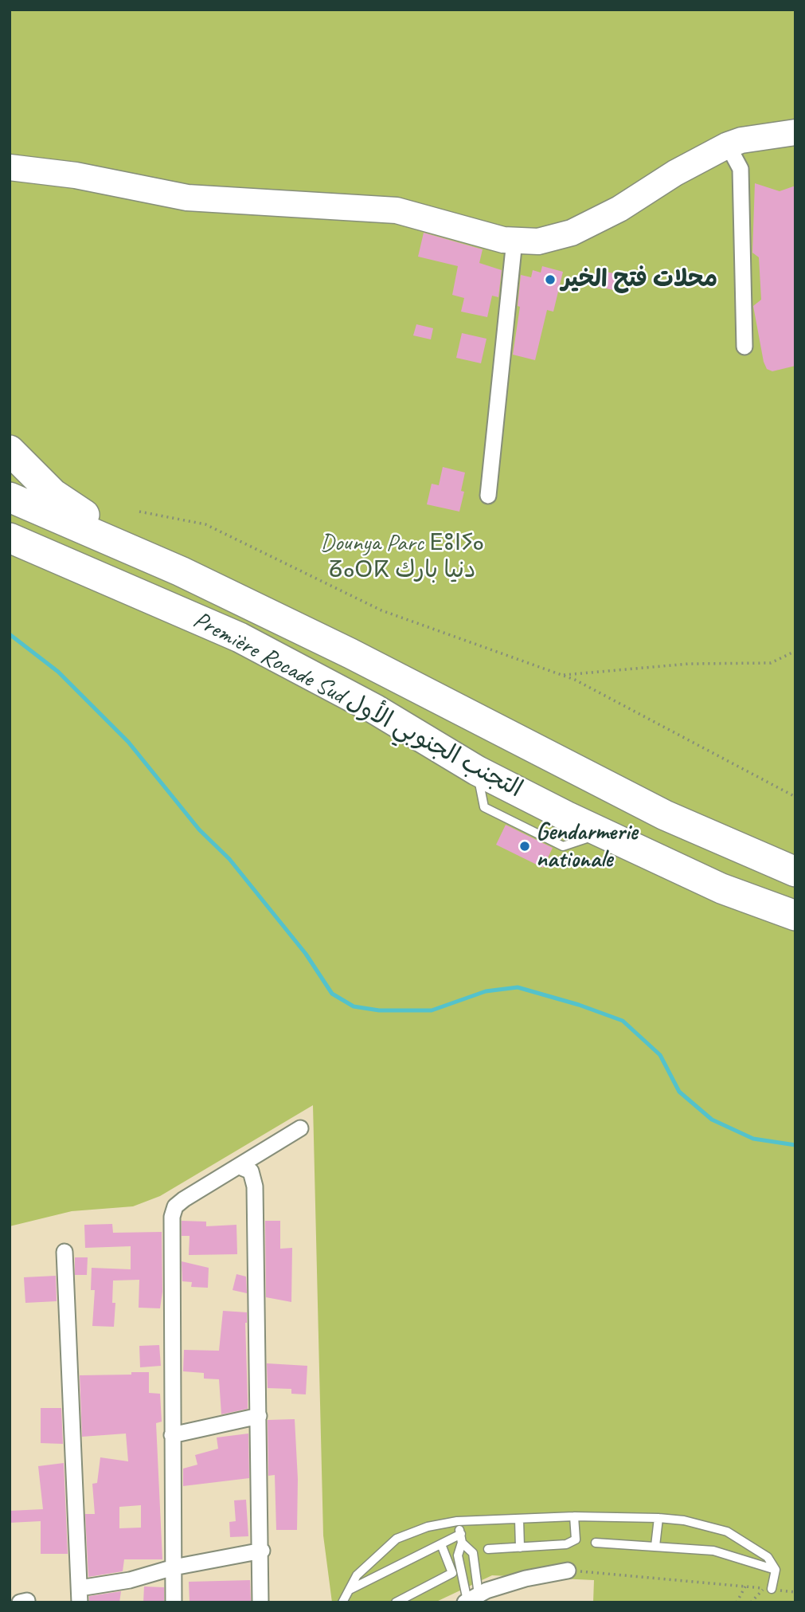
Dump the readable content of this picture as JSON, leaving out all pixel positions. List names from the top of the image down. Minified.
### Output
{"streets":{"highway":["Première Rocade Sud التجنب الجنوبي الأول"]},"parks":["Dounya Parc ⴹⵓⵏⵢⴰ ⵒⴰⵔⴽ دنيا بارك"],"places":["محلات فتح الخير","Gendarmerie nationale"]}
